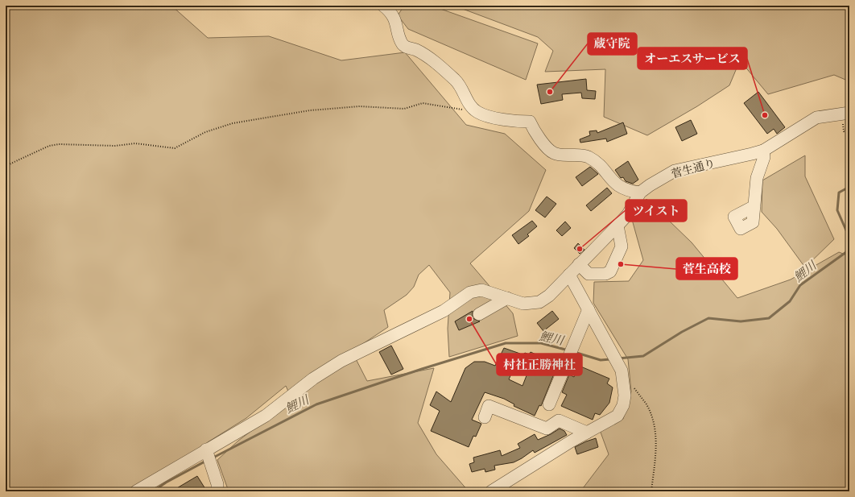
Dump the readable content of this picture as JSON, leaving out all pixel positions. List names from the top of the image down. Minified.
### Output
{"streets":{"street":["菅生通り"]},"water":["鯉川"],"places":["蔵守院","オーエスサービス","ツイスト","菅生高校","村社正勝神社"]}
